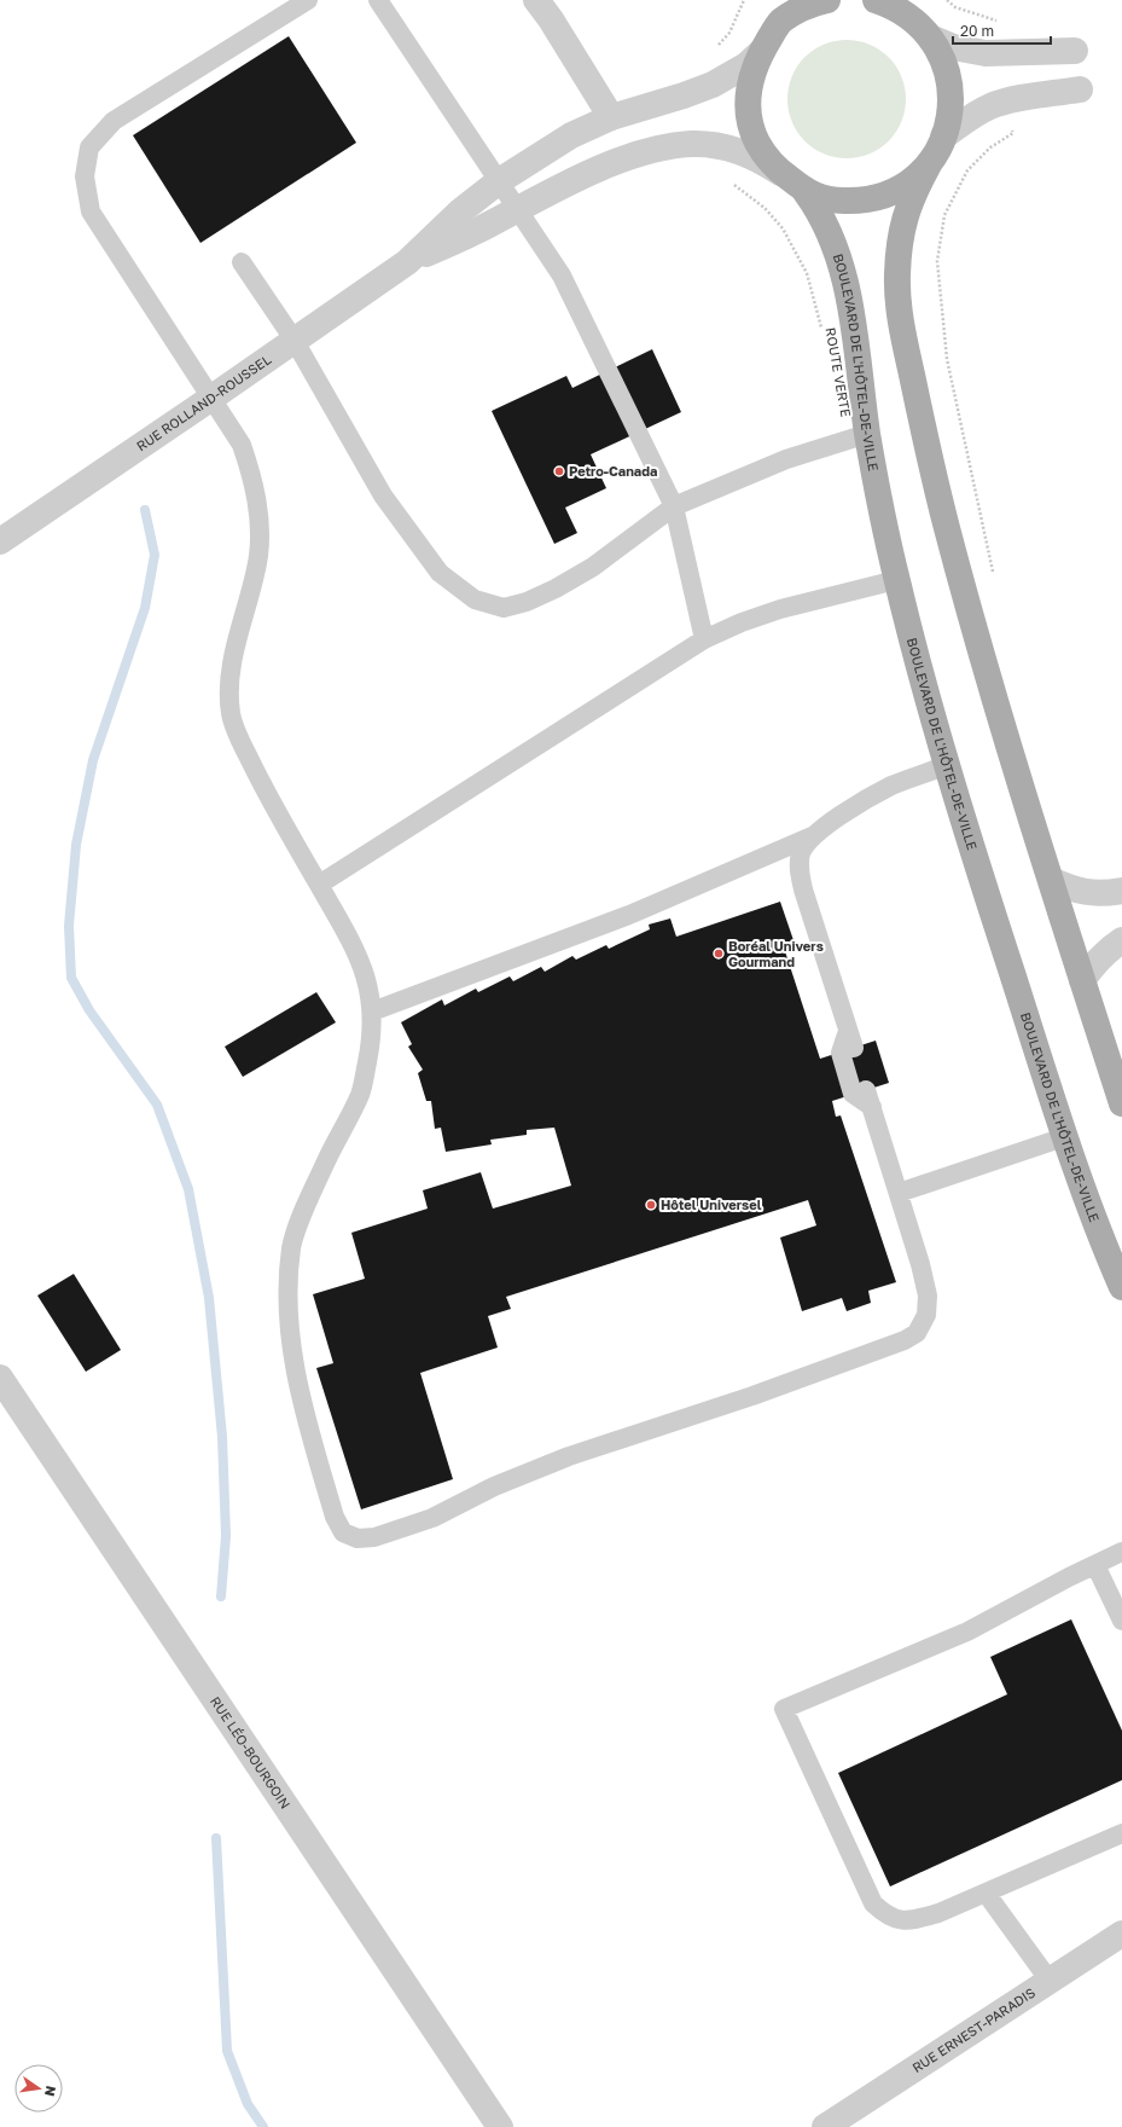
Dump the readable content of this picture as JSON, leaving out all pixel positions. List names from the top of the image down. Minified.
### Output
{"streets":{"main road":["BOULEVARD DE L'HÔTEL-DE-VILLE"],"street":["RUE ROLLAND-ROUSSEL","RUE LÉO-BOURGOIN","RUE ERNEST-PARADIS"],"path":["ROUTE VERTE"]},"places":["Petro-Canada","Boréal Univers Gourmand","Hôtel Universel"],"scale_bar":"20 m","north":"right"}
